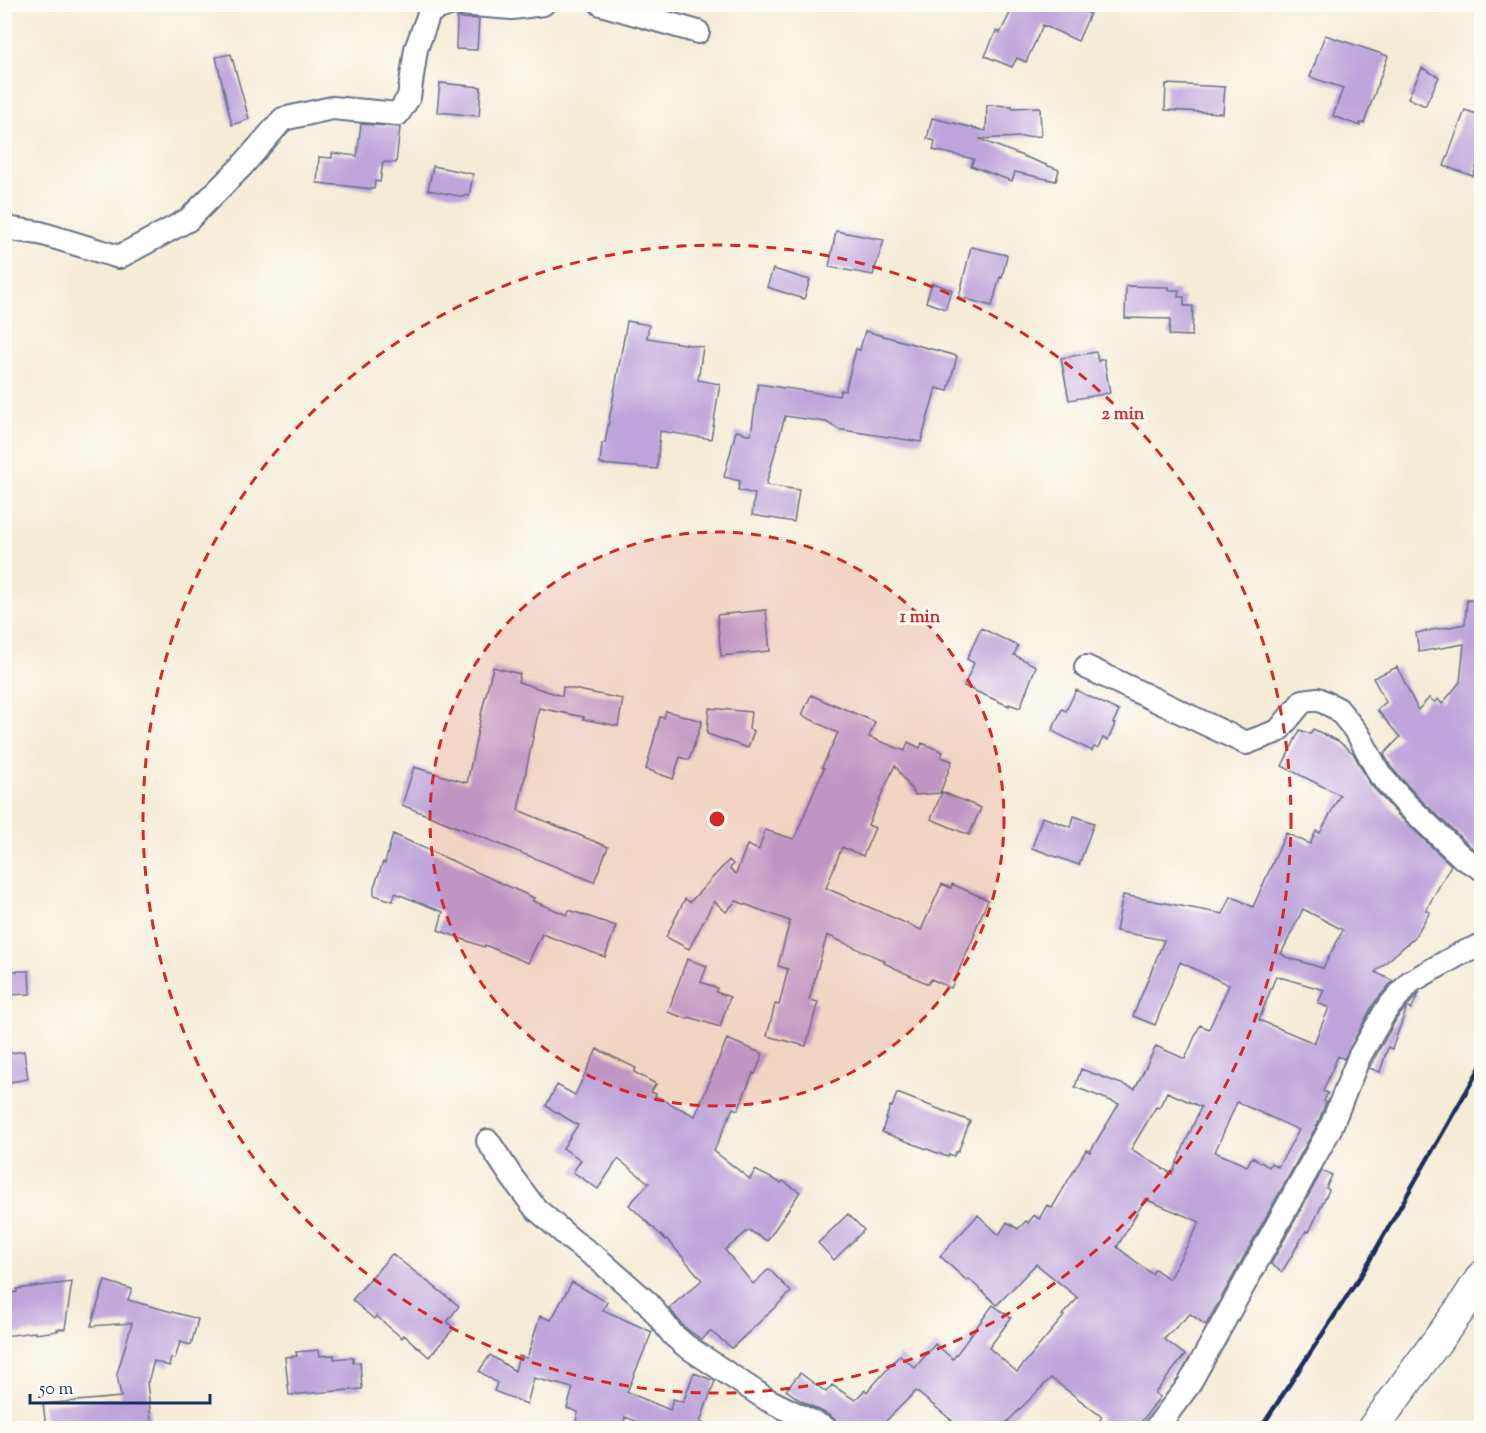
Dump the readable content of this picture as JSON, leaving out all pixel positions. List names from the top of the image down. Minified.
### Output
{"scale_bar":"50 m","rings":["2 min","1 min"]}
